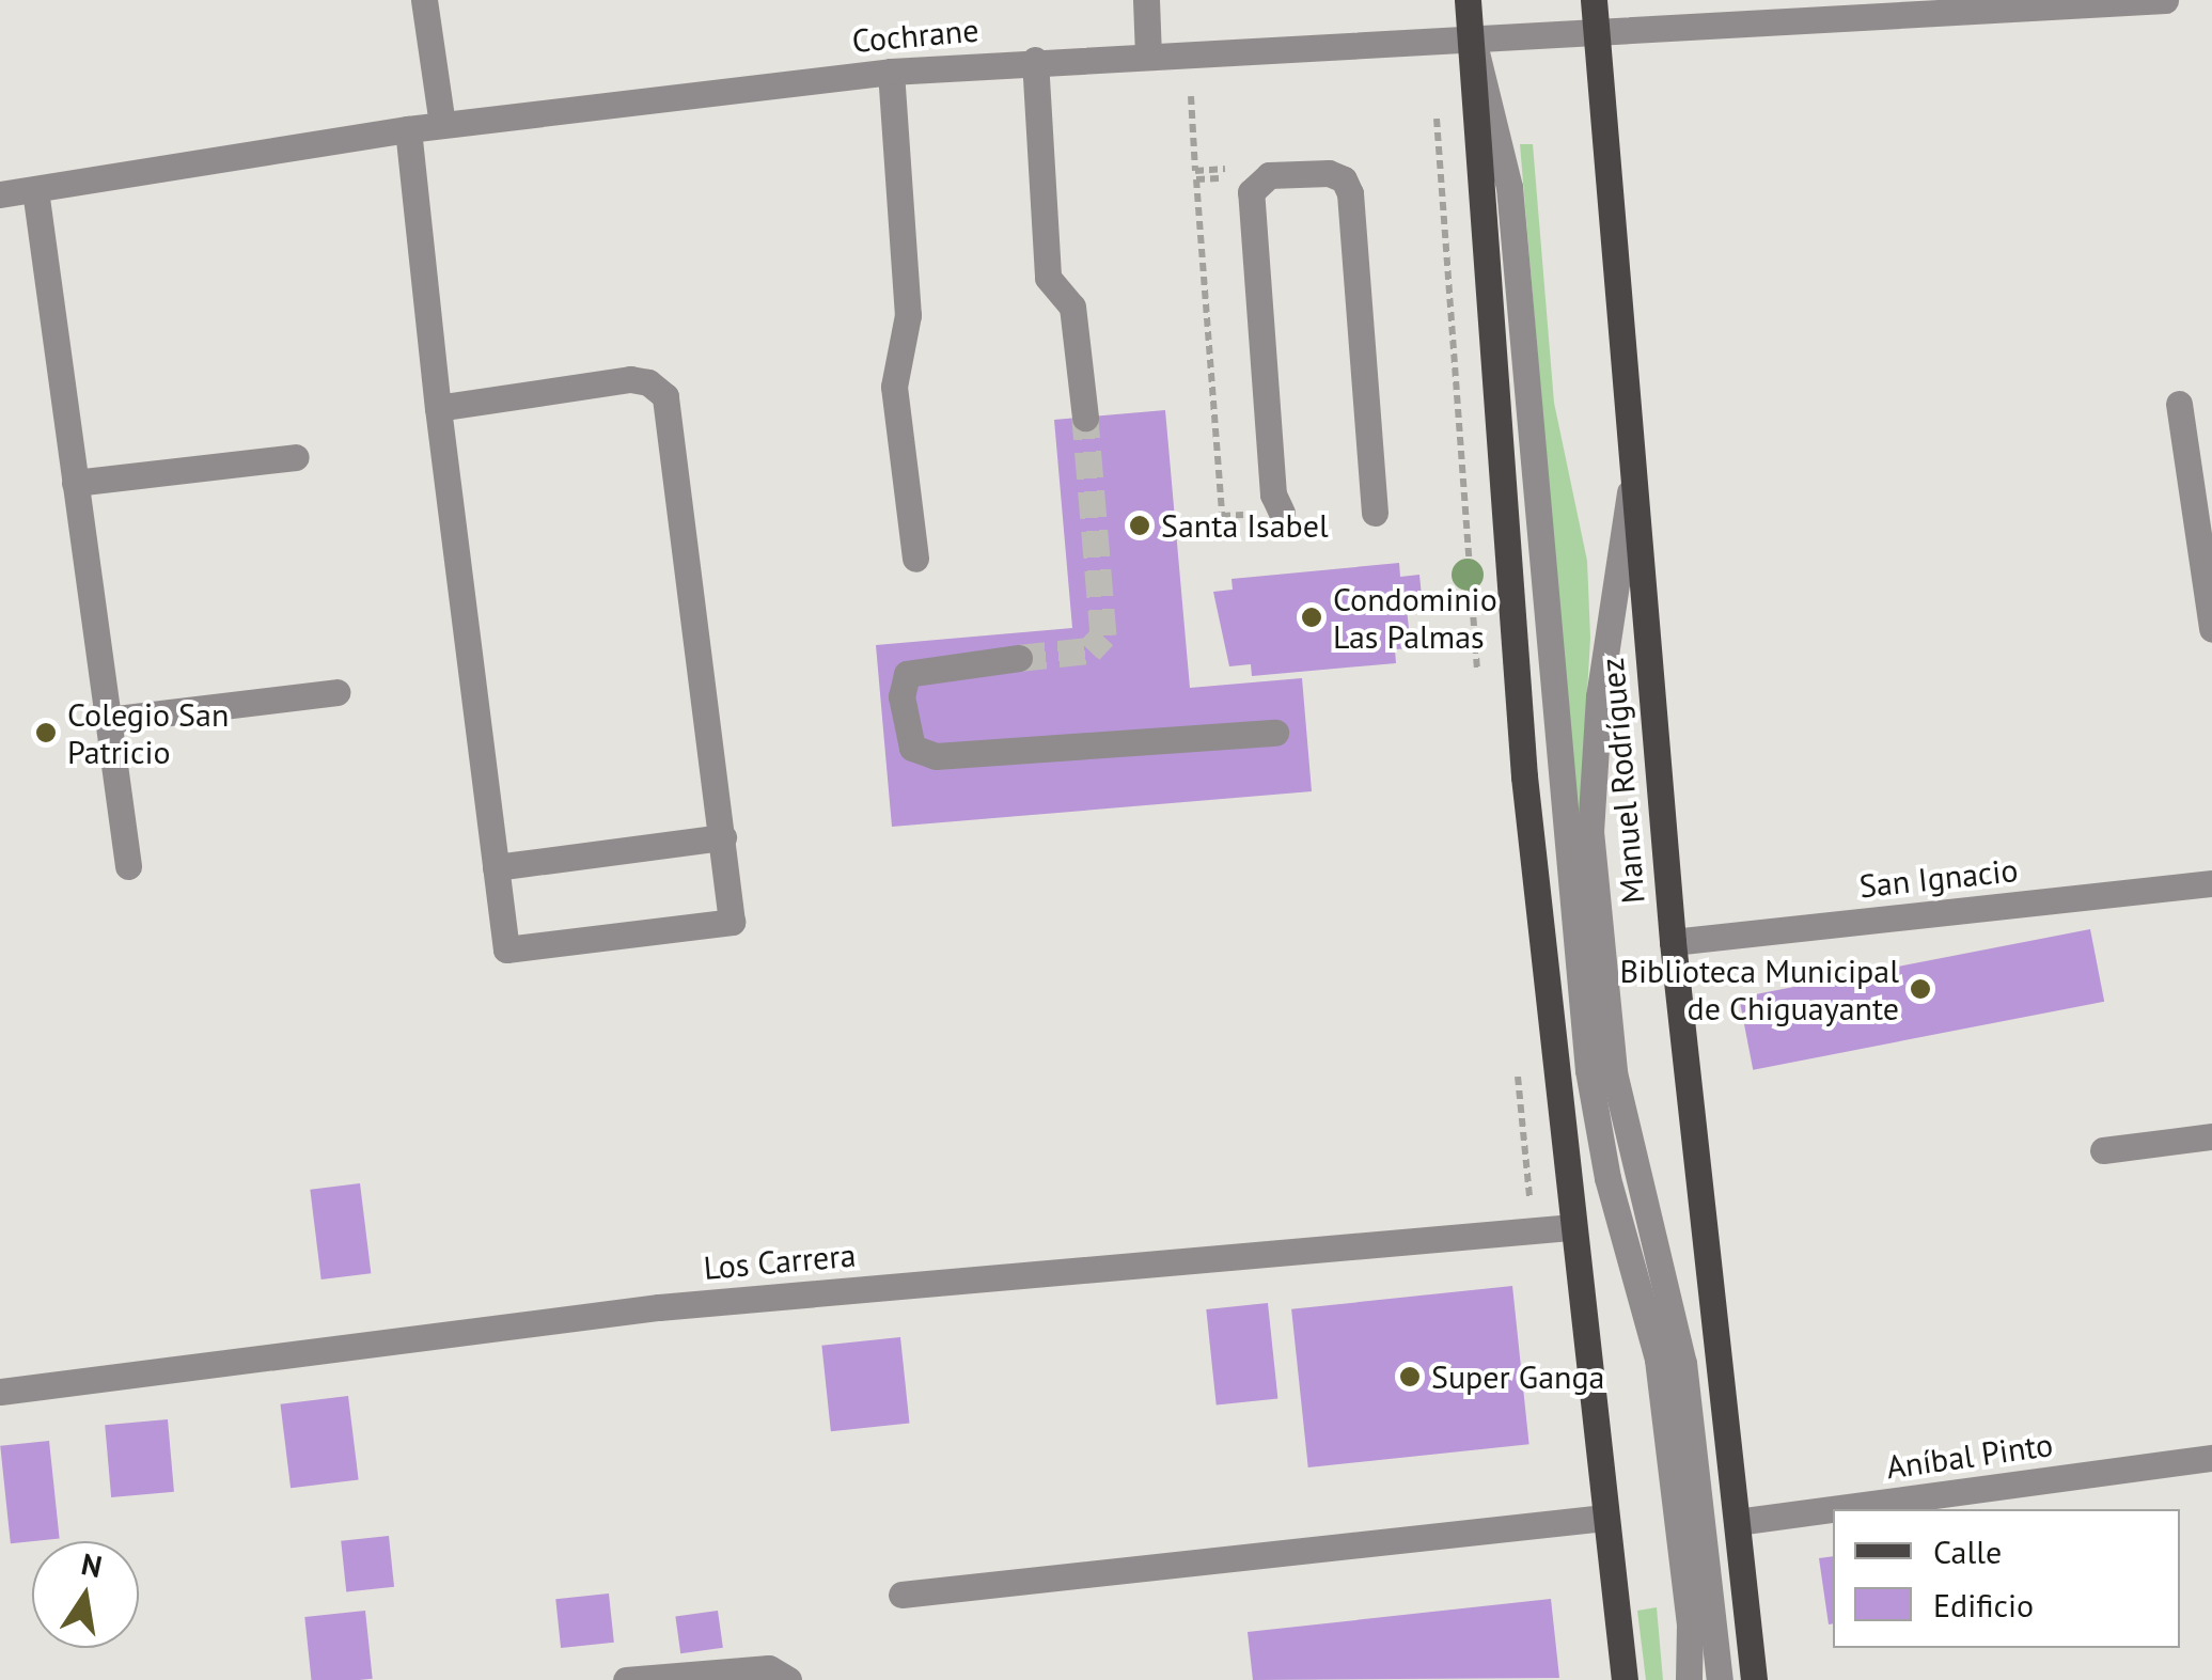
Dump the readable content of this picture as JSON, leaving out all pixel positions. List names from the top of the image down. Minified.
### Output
{"streets":{"main road":["Manuel Rodríguez"],"street":["Cochrane","San Ignacio","Los Carrera","Aníbal Pinto"]},"crossings":[["Cochrane","Manuel Rodríguez"],["Manuel Rodríguez","San Ignacio"],["Manuel Rodríguez","Aníbal Pinto"]],"places":["Santa Isabel","Condominio Las Palmas","Colegio San Patricio","Biblioteca Municipal de Chiguayante","Super Ganga"],"legend":["Calle","Edificio"],"north":"top"}
